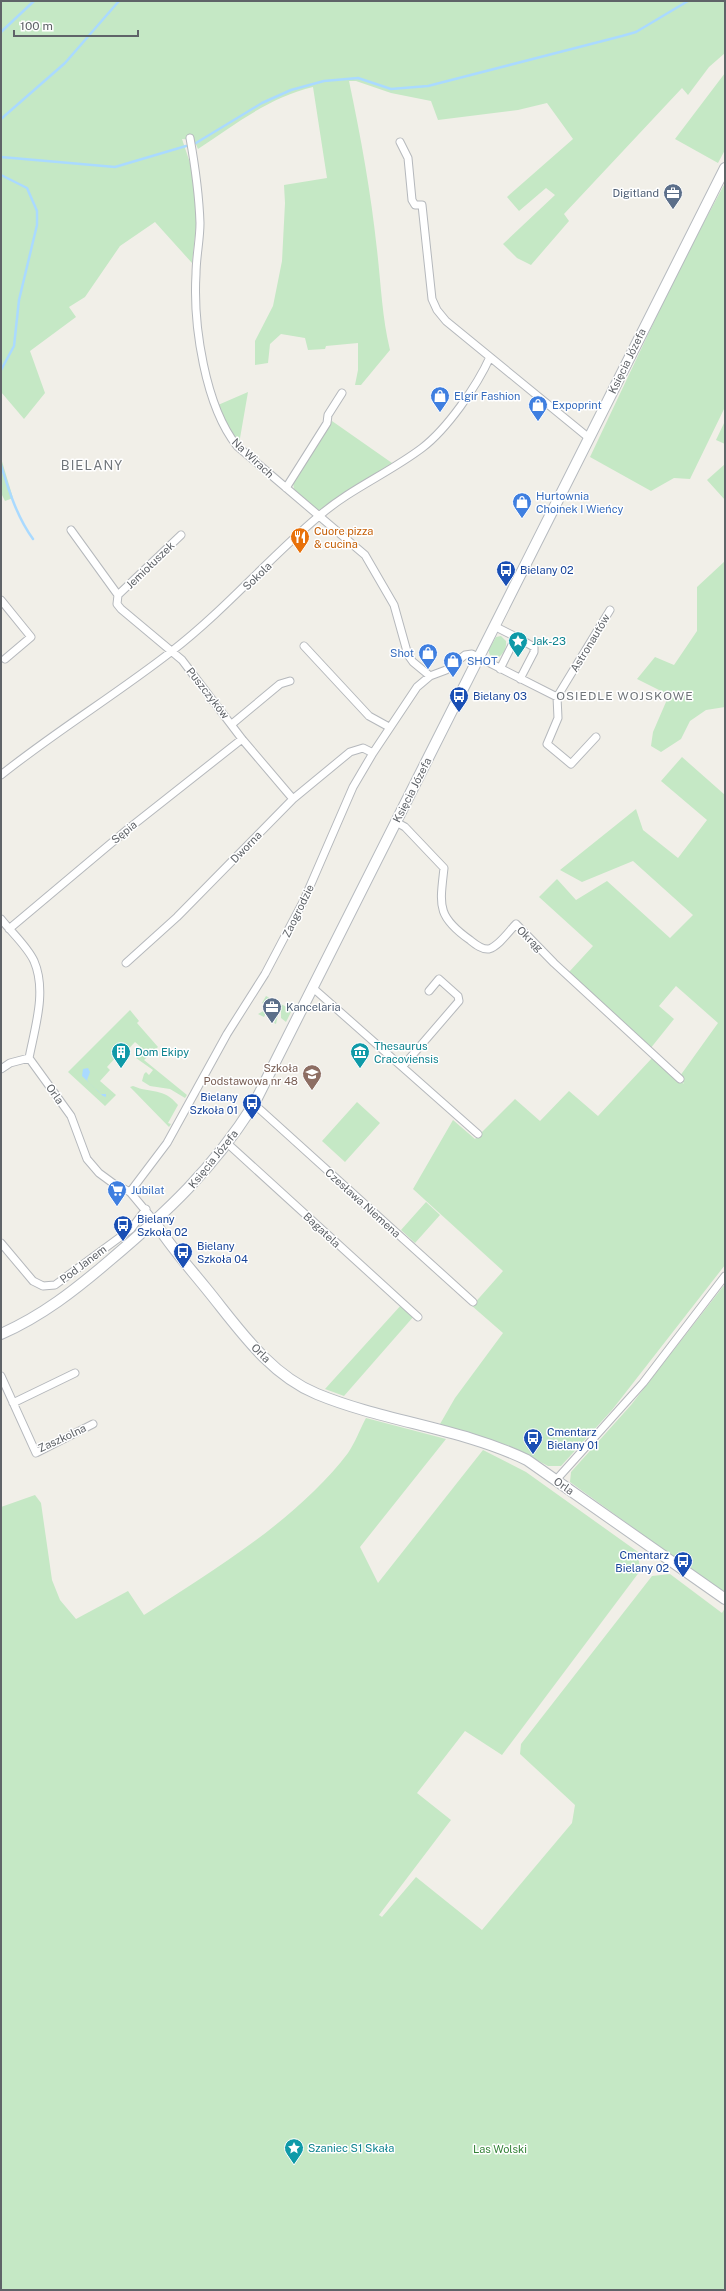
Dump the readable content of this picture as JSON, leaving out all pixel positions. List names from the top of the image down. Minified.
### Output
{"streets":{"street":["Księcia Józefa","Na Wirach","Jemiołuszek","Sokola","Astronautów","Puszczyków","Sępia","Dworna","Zaogrodzie","Okrąg","Orla","Czesława Niemena","Bagatela","Pod Janem","Zaszkolna"]},"crossings":[["Księcia Józefa","Zaogrodzie"],["Księcia Józefa","Okrąg"],["Księcia Józefa","Orla"],["Księcia Józefa","Czesława Niemena"],["Księcia Józefa","Bagatela"],["Na Wirach","Sokola"],["Na Wirach","Zaogrodzie"],["Jemiołuszek","Puszczyków"],["Sokola","Puszczyków"],["Puszczyków","Sępia"],["Puszczyków","Dworna"],["Dworna","Zaogrodzie"],["Zaogrodzie","Orla"],["Orla","Pod Janem"]],"districts":["BIELANY","OSIEDLE WOJSKOWE"],"parks":["Las Wolski"],"places":{"office":["Digitland","Kancelaria"],"shop":["Elgir Fashion","Expoprint","Hurtownia Choinek I Wieńcy","Shot","SHOT"],"restaurant":["Cuore pizza & cucina"],"bus stop":["Bielany 02","Bielany 03","Bielany Szkoła 01","Bielany Szkoła 02","Bielany Szkoła 04","Cmentarz Bielany 01","Cmentarz Bielany 02"],"place":["Jak-23","Szaniec S1 Skała"],"building":["Dom Ekipy"],"museum":["Thesaurus Cracoviensis"],"school or university":["Szkoła Podstawowa nr 48"],"supermarket":["Jubilat"]},"scale_bar":"100 m"}
